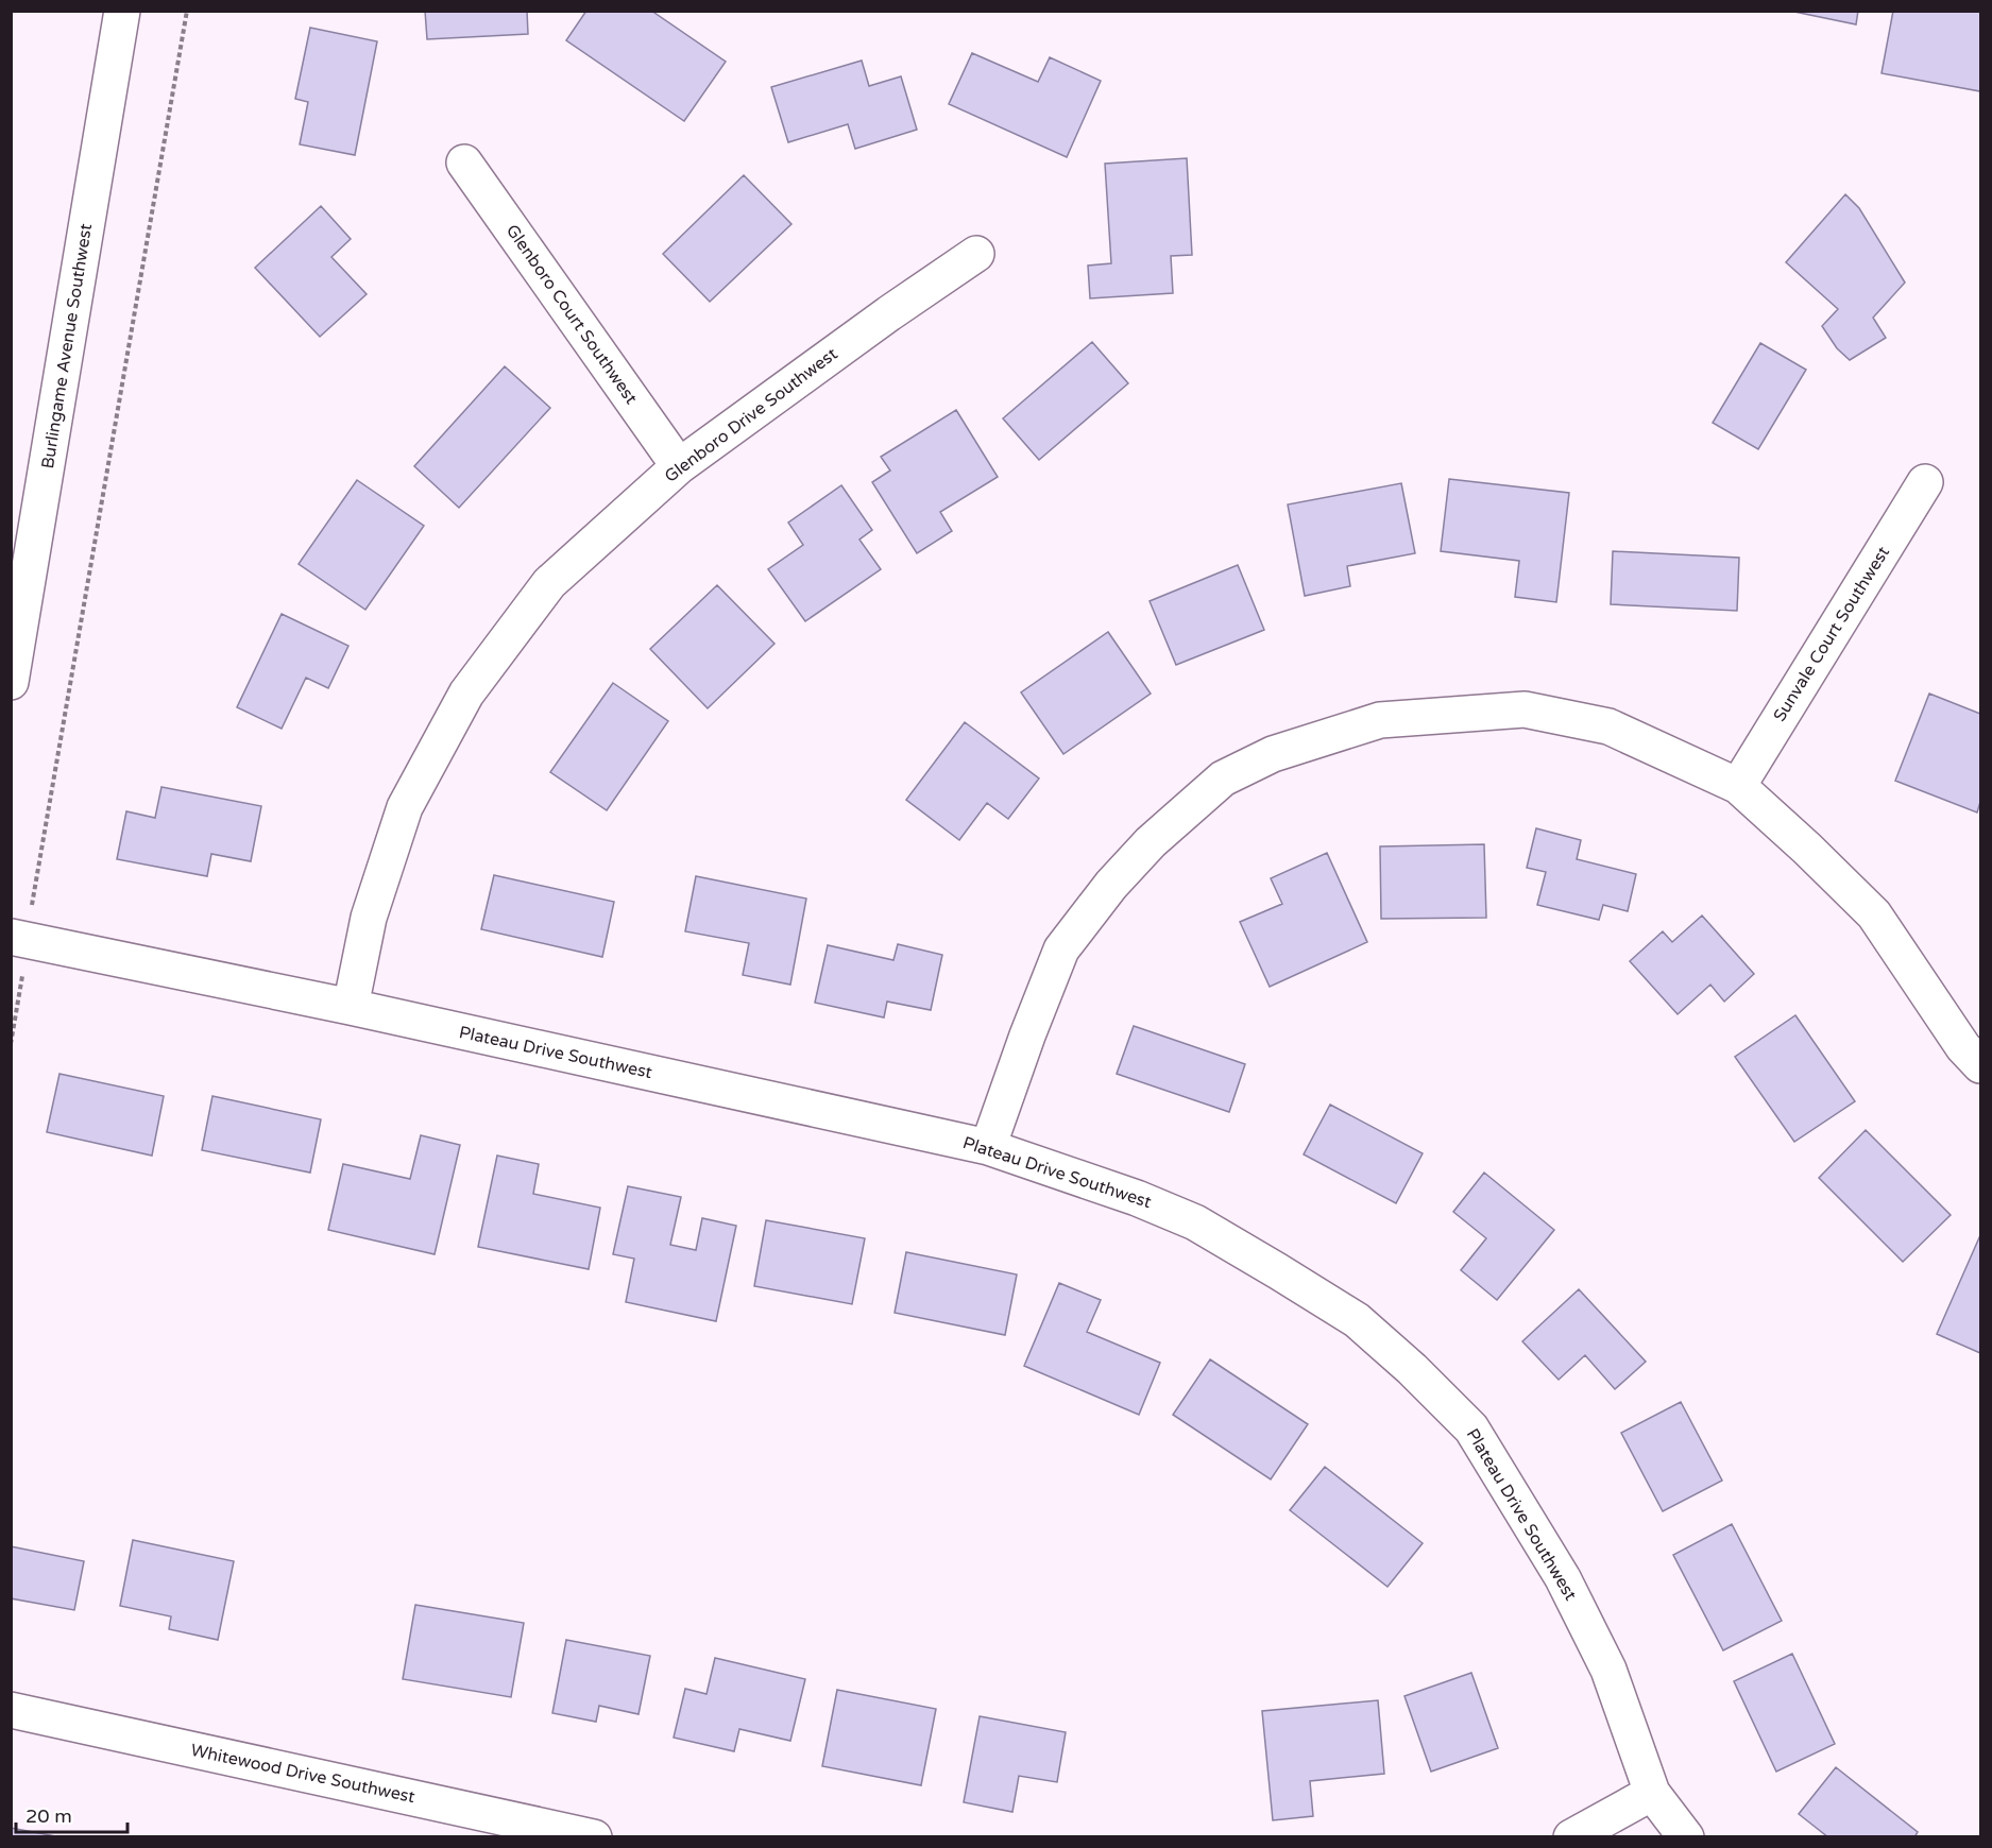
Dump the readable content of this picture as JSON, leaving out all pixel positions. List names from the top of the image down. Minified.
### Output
{"streets":{"street":["Glenboro Court Southwest","Burlingame Avenue Southwest","Glenboro Drive Southwest","Sunvale Court Southwest","Plateau Drive Southwest","Whitewood Drive Southwest"]},"crossings":[["Glenboro Court Southwest","Glenboro Drive Southwest"],["Glenboro Drive Southwest","Plateau Drive Southwest"]],"scale_bar":"20 m"}
